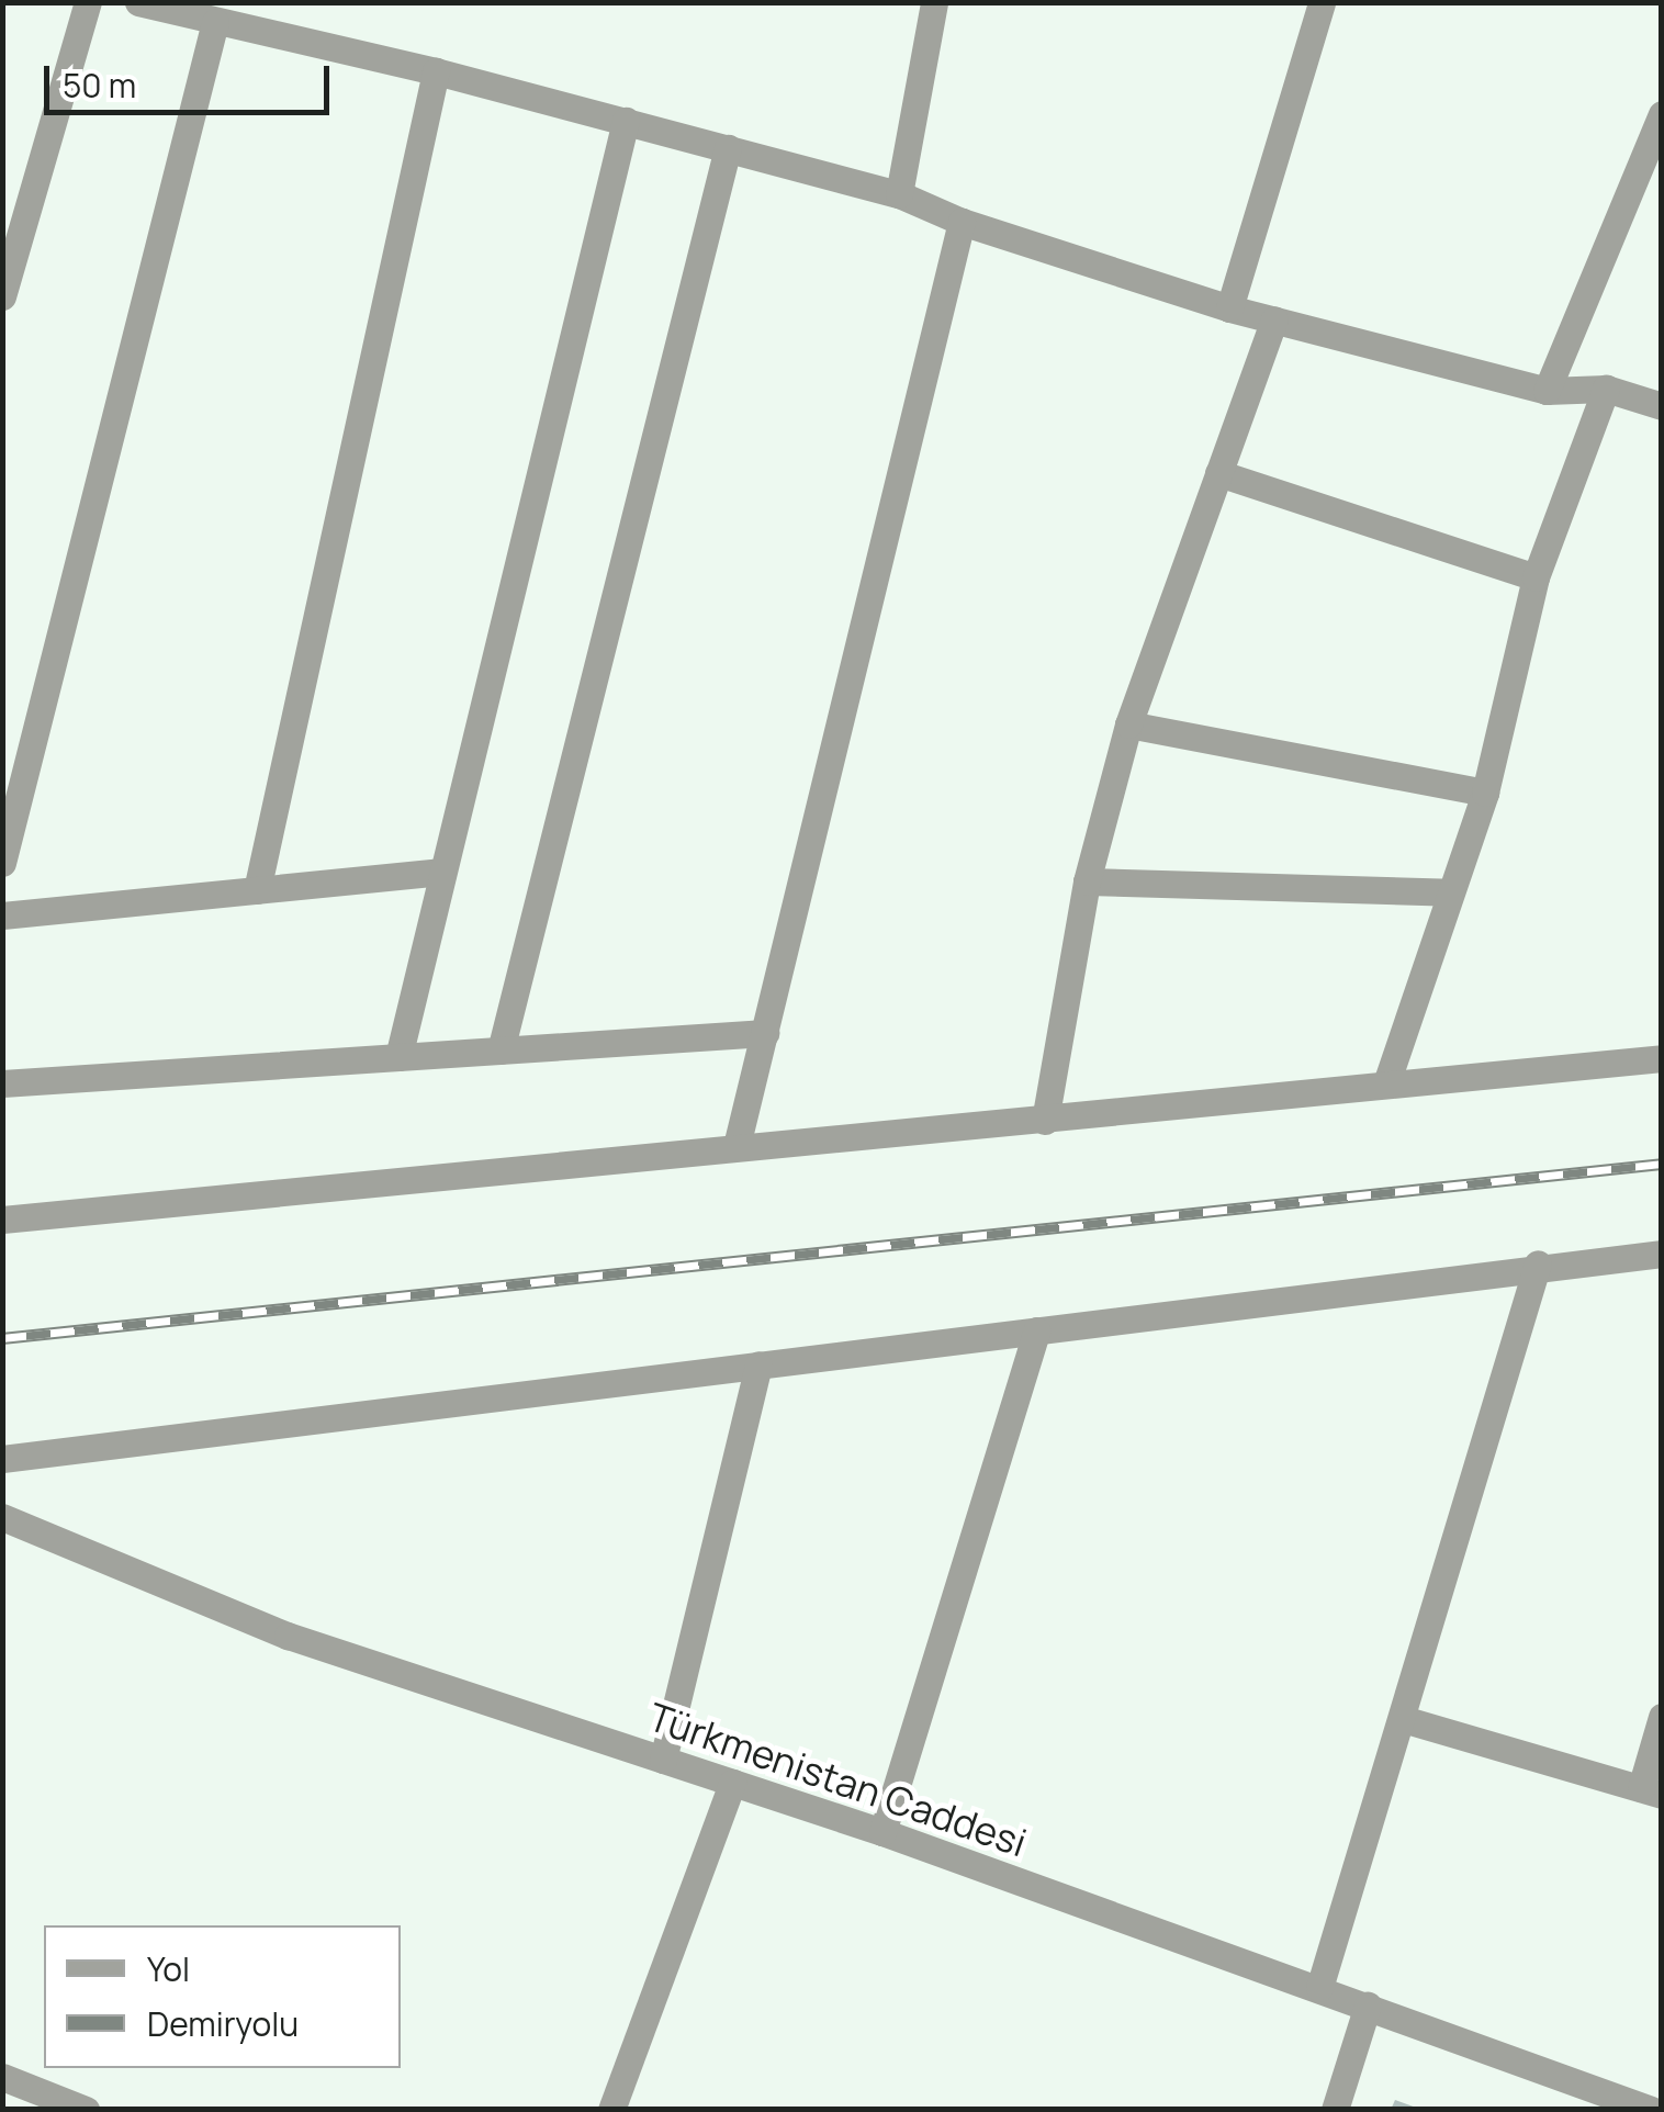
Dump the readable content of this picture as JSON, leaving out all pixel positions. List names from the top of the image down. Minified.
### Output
{"streets":{"street":["Türkmenistan Caddesi"]},"legend":["Yol","Demiryolu"],"scale_bar":"50 m"}
